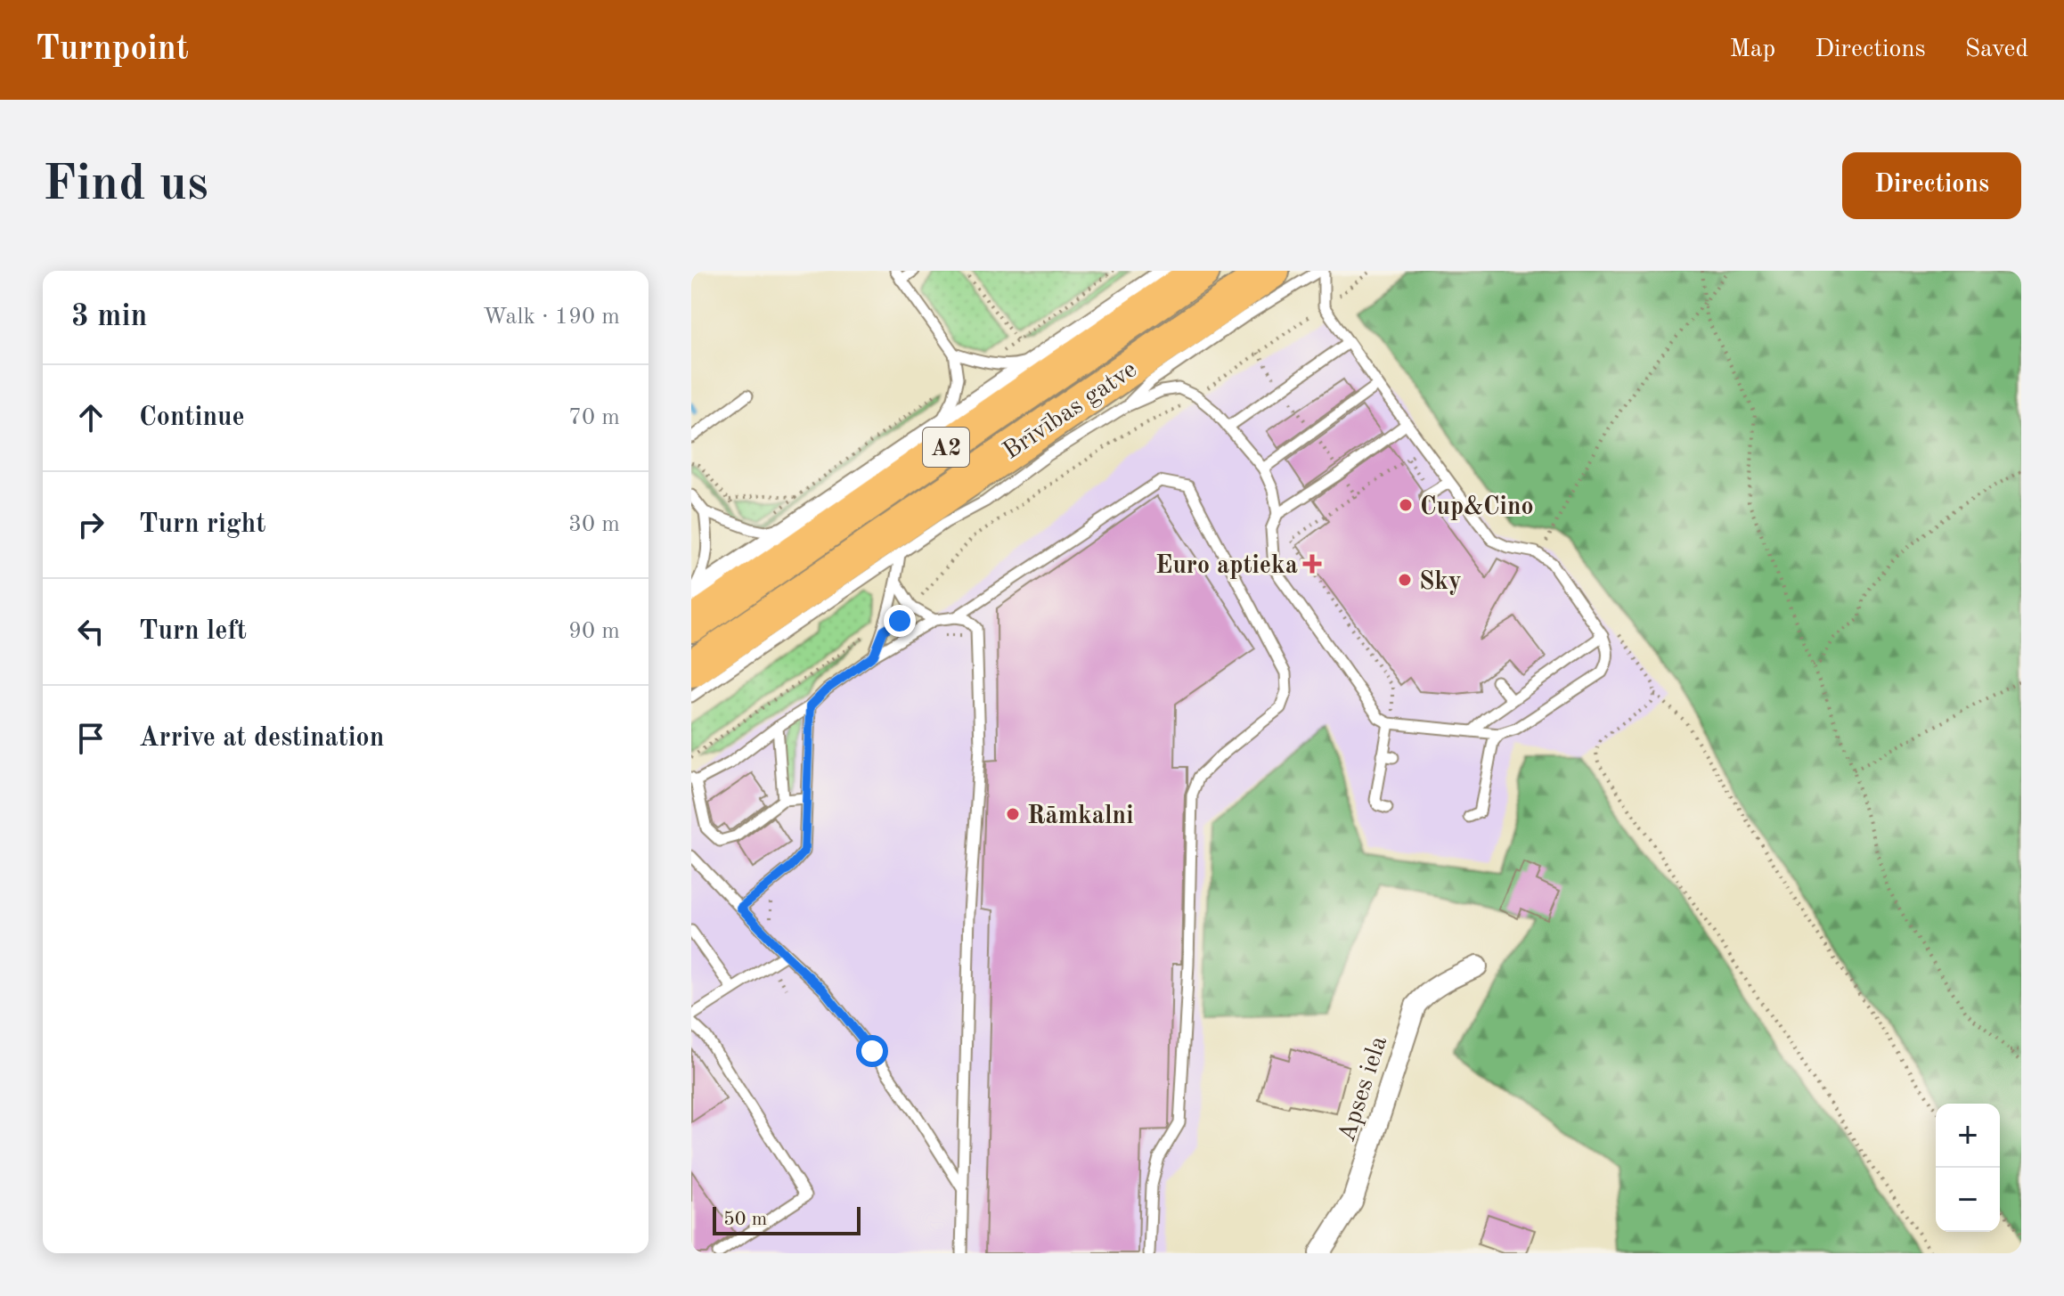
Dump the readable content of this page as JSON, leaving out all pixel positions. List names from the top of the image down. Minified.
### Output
{"streets":{"highway":["Brīvības gatve","A2"],"street":["Apses iela"]},"places":{"other":["Cup&Cino","Sky","Rāmkalni"],"health":["Euro aptieka"]},"scale_bar":"50 m","page":{"header":"Turnpoint","nav":["Map","Directions","Saved"],"buttons":"Directions","title":"Find us","heading":["3 min","Walk · 190 m"],"list":[["Continue","70 m"],["Turn right","30 m"],["Turn left","90 m"],"Arrive at destination"],"map_buttons":["+","−"],"scale":"50 m"}}
